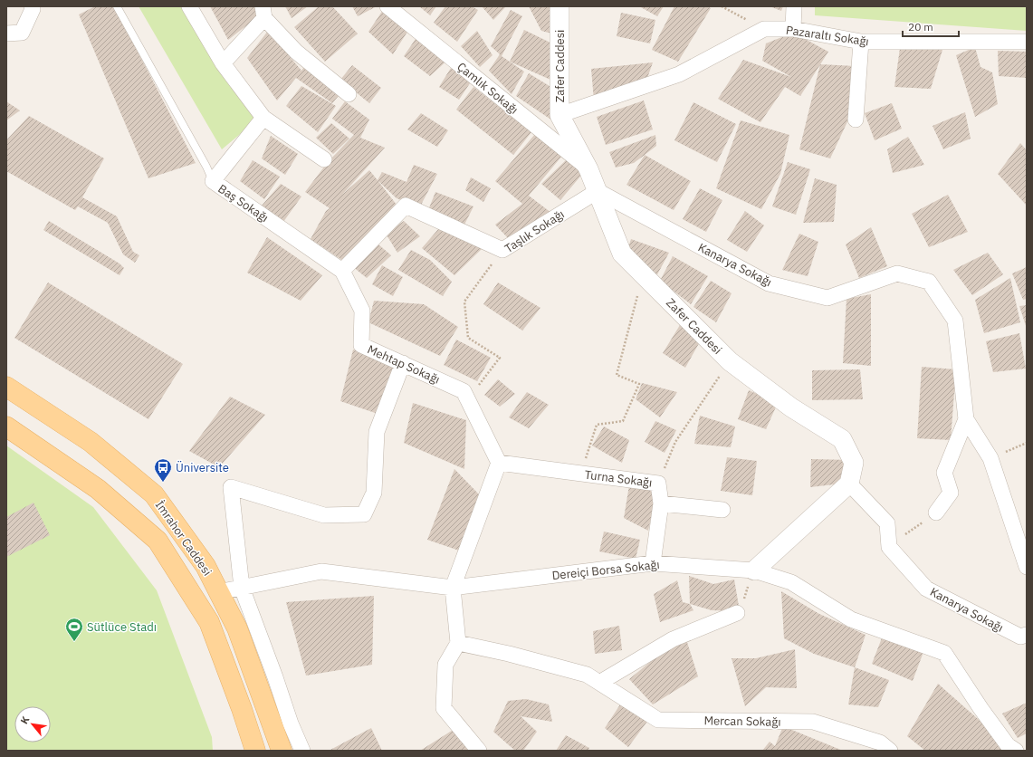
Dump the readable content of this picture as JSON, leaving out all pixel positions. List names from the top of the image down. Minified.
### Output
{"streets":{"main road":["İmrahor Caddesi"],"street":["Pazaraltı Sokağı","Zafer Caddesi","Çamlık Sokağı","Baş Sokağı","Taşlık Sokağı","Kanarya Sokağı","Mehtap Sokağı","Turna Sokağı","Dereiçi Borsa Sokağı","Mercan Sokağı"]},"crossings":[["Pazaraltı Sokağı","Zafer Caddesi"],["Zafer Caddesi","Çamlık Sokağı"],["Zafer Caddesi","Taşlık Sokağı"],["Zafer Caddesi","Kanarya Sokağı"],["Baş Sokağı","Mehtap Sokağı"],["Taşlık Sokağı","Kanarya Sokağı"],["Taşlık Sokağı","Mehtap Sokağı"],["Mehtap Sokağı","Turna Sokağı"],["Turna Sokağı","Dereiçi Borsa Sokağı"],["İmrahor Caddesi","Dereiçi Borsa Sokağı"]],"places":{"bus stop":["Üniversite"],"sports":["Sütlüce Stadı"]},"scale_bar":"20 m","north":"top left"}
